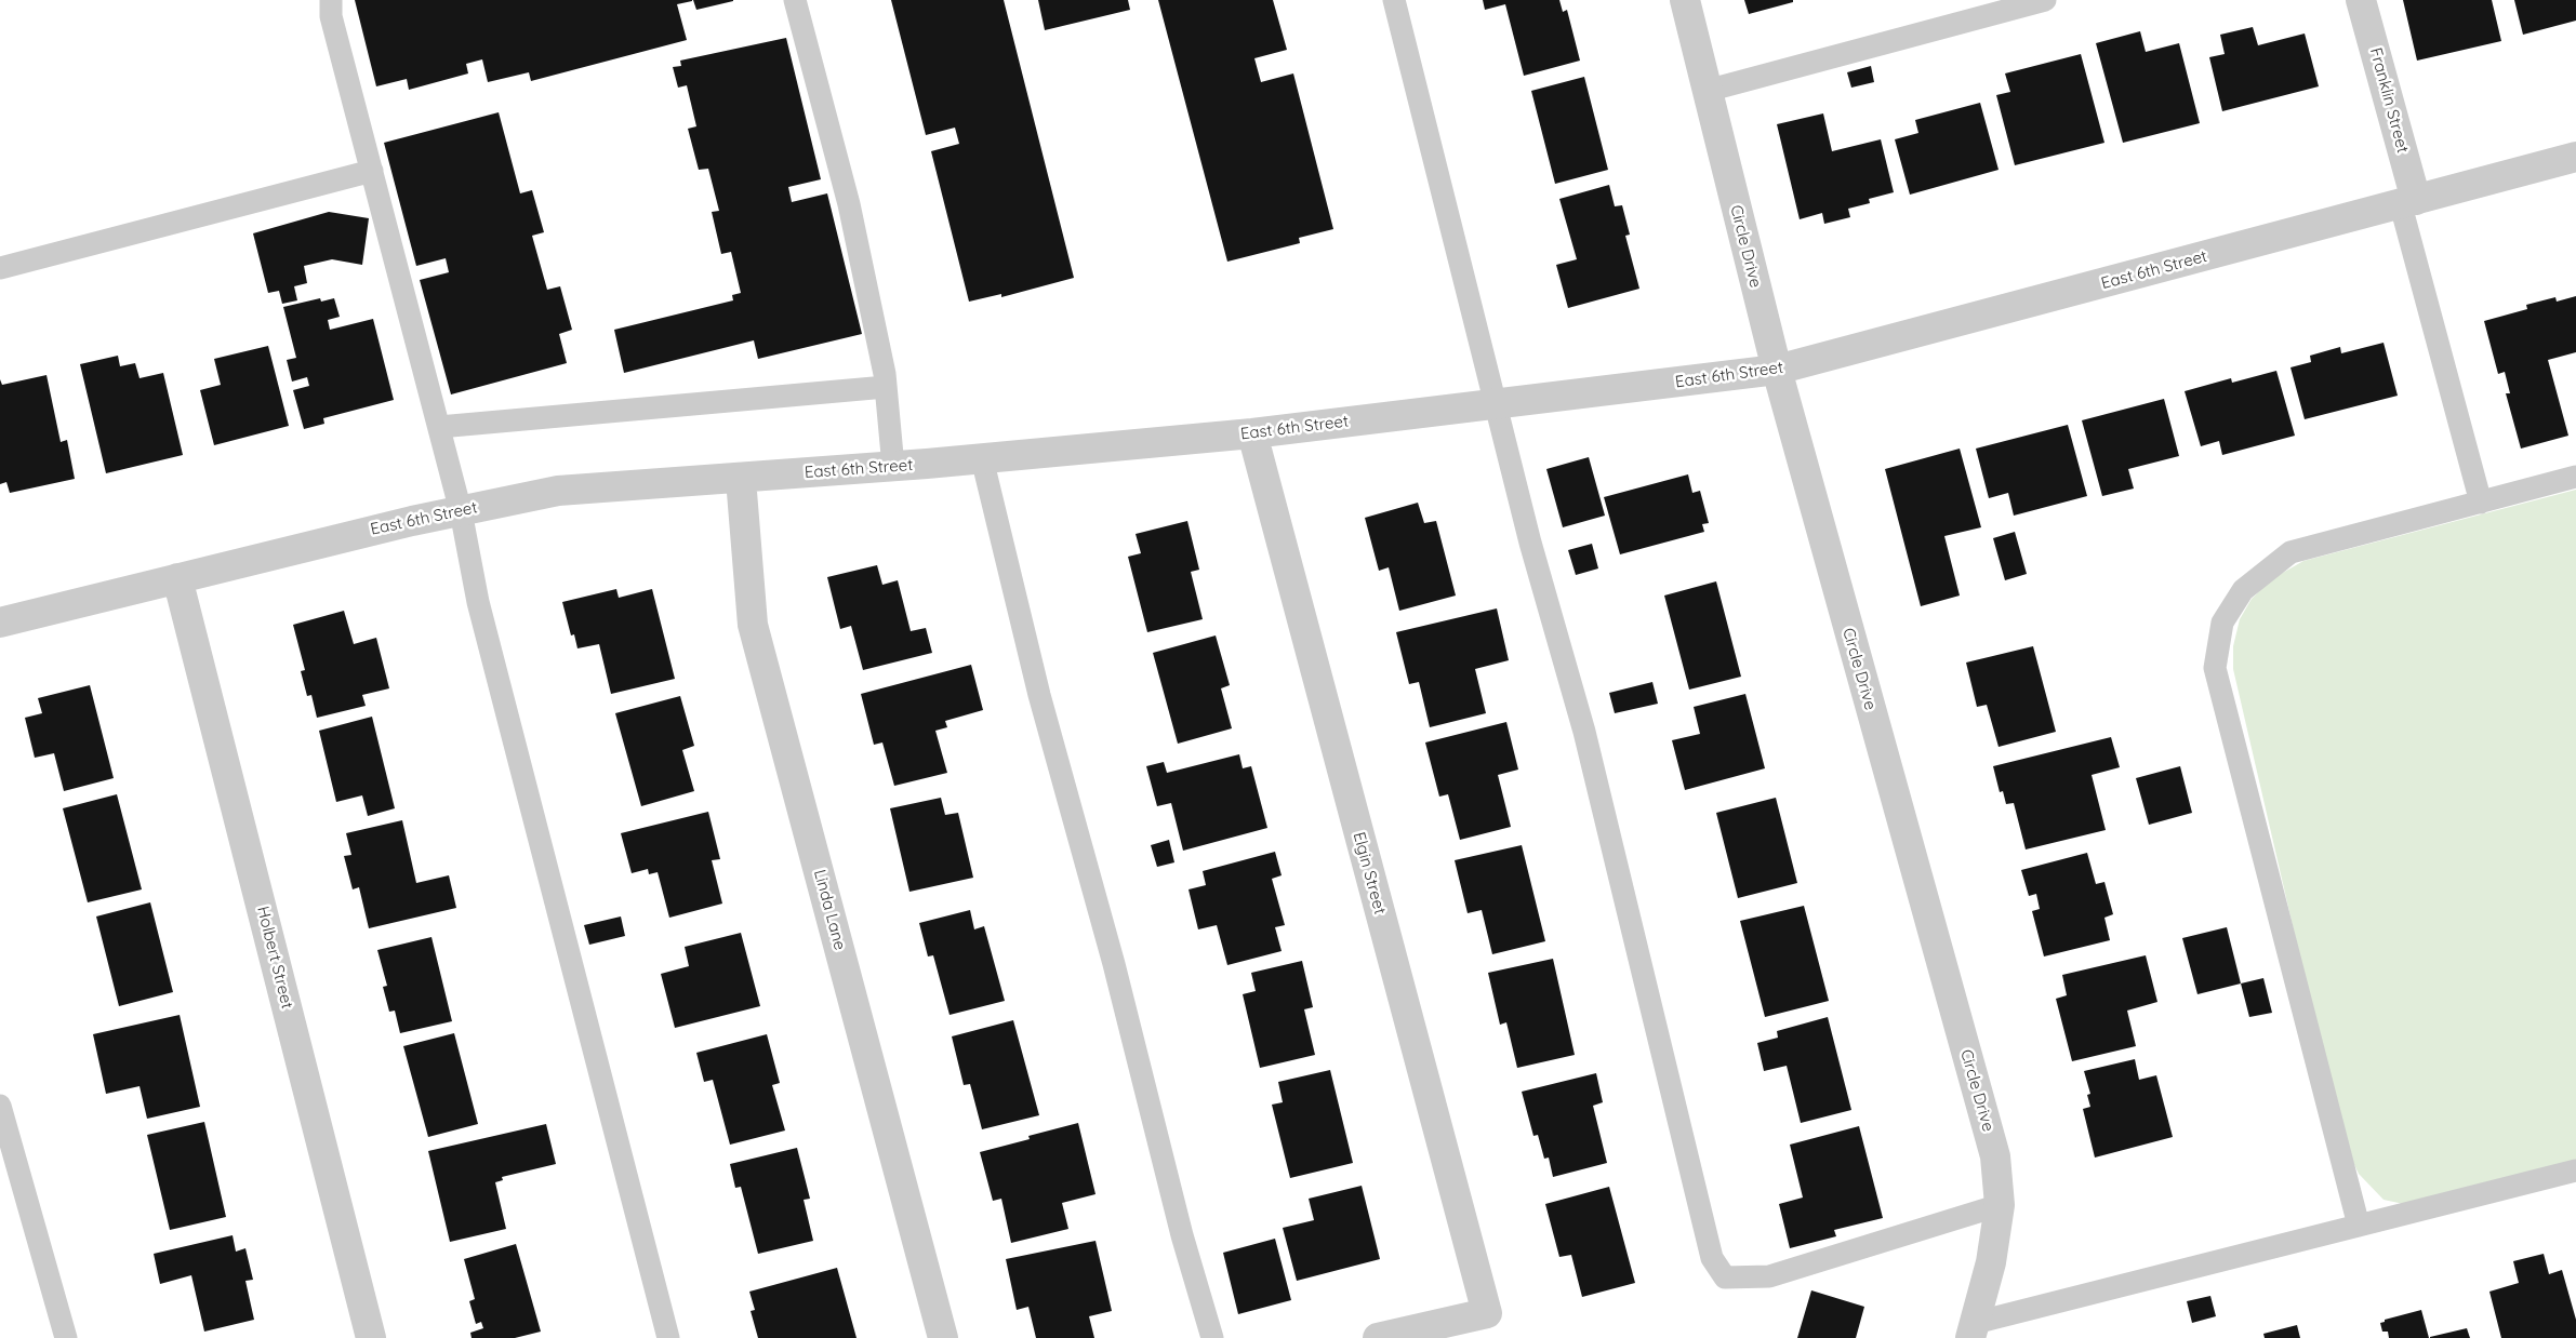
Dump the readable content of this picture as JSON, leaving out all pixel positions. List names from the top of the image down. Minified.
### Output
{"streets":{"street":["Franklin Street","Circle Drive","East 6th Street","Elgin Street","Linda Lane","Holbert Street"]},"crossings":[["Franklin Street","East 6th Street"],["Circle Drive","East 6th Street"],["East 6th Street","Elgin Street"],["East 6th Street","Linda Lane"],["East 6th Street","Holbert Street"]]}
